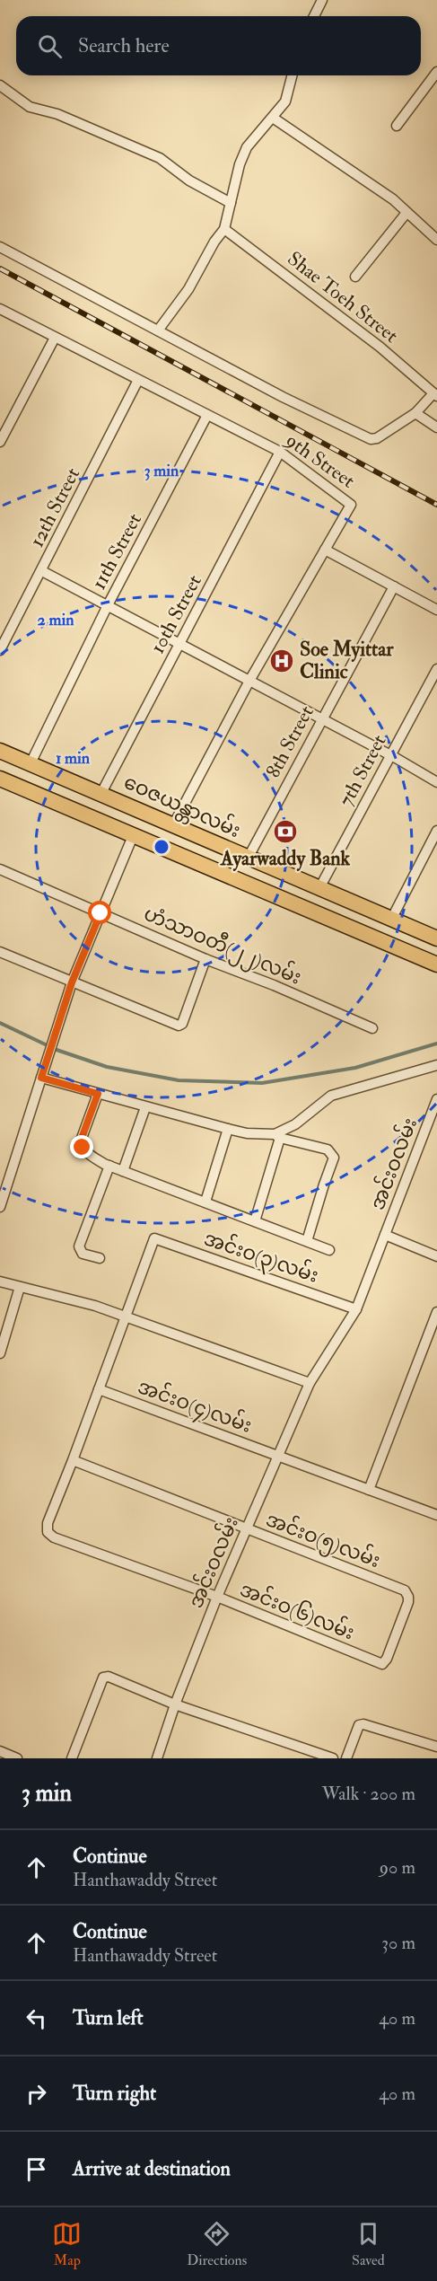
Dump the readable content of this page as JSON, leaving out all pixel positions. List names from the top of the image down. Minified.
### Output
{"streets":{"main road":["ဝေဇယန္တာလမ်း"],"street":["Shae Toeh Street","9th Street","12th Street","11th Street","10th Street","8th Street","7th Street","ဟံသာဝတီ(၂၂)လမ်း","အင်းဝလမ်း","အင်းဝ(၃)လမ်း","အင်းဝ(၄)လမ်း","အင်းဝ(၅)လမ်း","အင်းဝ(၆)လမ်း"]},"crossings":[["9th Street","12th Street"],["9th Street","11th Street"],["9th Street","10th Street"],["9th Street","ဝေဇယန္တာလမ်း"],["11th Street","ဝေဇယန္တာလမ်း"],["10th Street","ဝေဇယန္တာလမ်း"],["8th Street","ဝေဇယန္တာလမ်း"],["7th Street","ဝေဇယန္တာလမ်း"],["အင်းဝလမ်း","အင်းဝ(၃)လမ်း"],["အင်းဝလမ်း","အင်းဝ(၄)လမ်း"],["အင်းဝလမ်း","အင်းဝ(၅)လမ်း"],["အင်းဝလမ်း","အင်းဝ(၆)လမ်း"],["အင်းဝ(၅)လမ်း","အင်းဝ(၆)လမ်း"]],"places":{"hospital":["Soe Myittar Clinic"],"bank":["Ayarwaddy Bank"]},"page":{"search":"Search here","heading":["3 min","Walk · 200 m"],"list":[["Continue","Hanthawaddy Street","90 m"],["Continue","Hanthawaddy Street","30 m"],["Turn left","40 m"],["Turn right","40 m"],"Arrive at destination"],"nav":["Map","Directions","Saved"]},"rings":["3 min","2 min","1 min"]}
